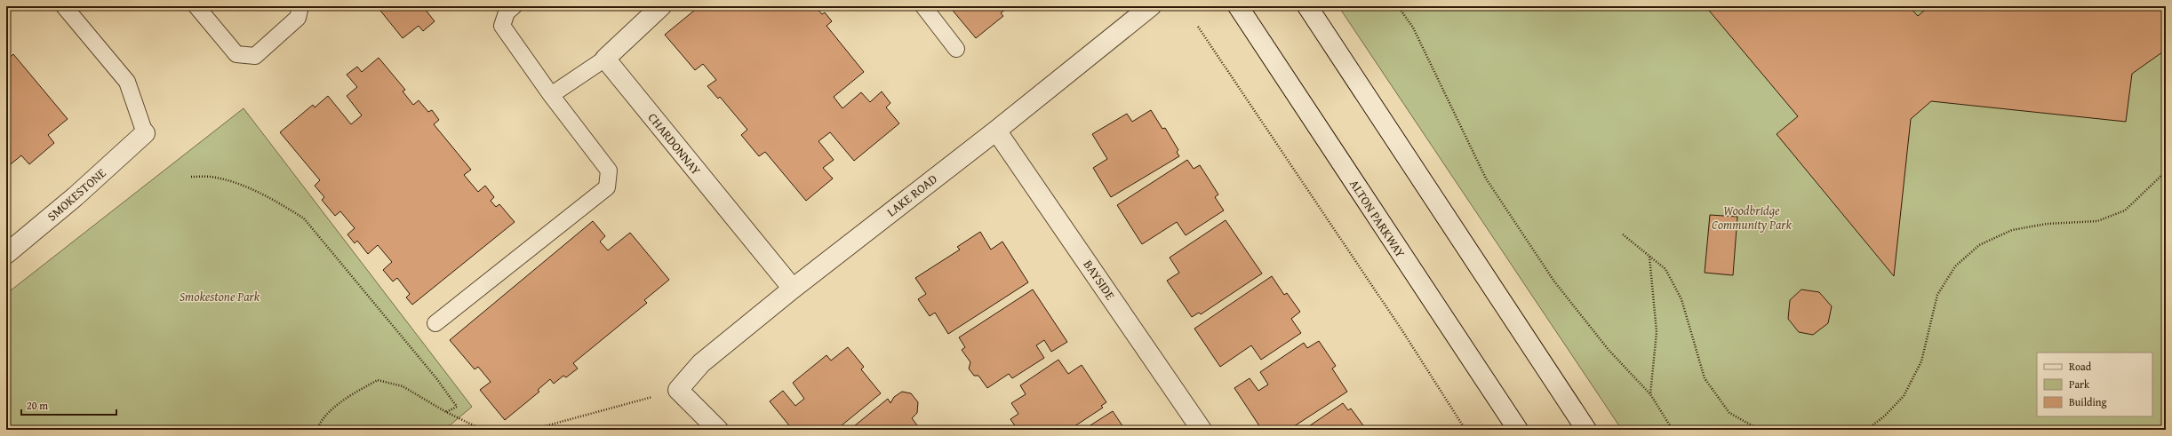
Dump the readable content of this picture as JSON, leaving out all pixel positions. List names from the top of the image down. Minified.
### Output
{"streets":{"street":["CHARDONNAY","SMOKESTONE","LAKE ROAD","ALTON PARKWAY","BAYSIDE"]},"crossings":[["CHARDONNAY","LAKE ROAD"],["LAKE ROAD","BAYSIDE"]],"parks":["Woodbridge Community Park","Smokestone Park"],"legend":["Road","Park","Building"],"scale_bar":"20 m"}
